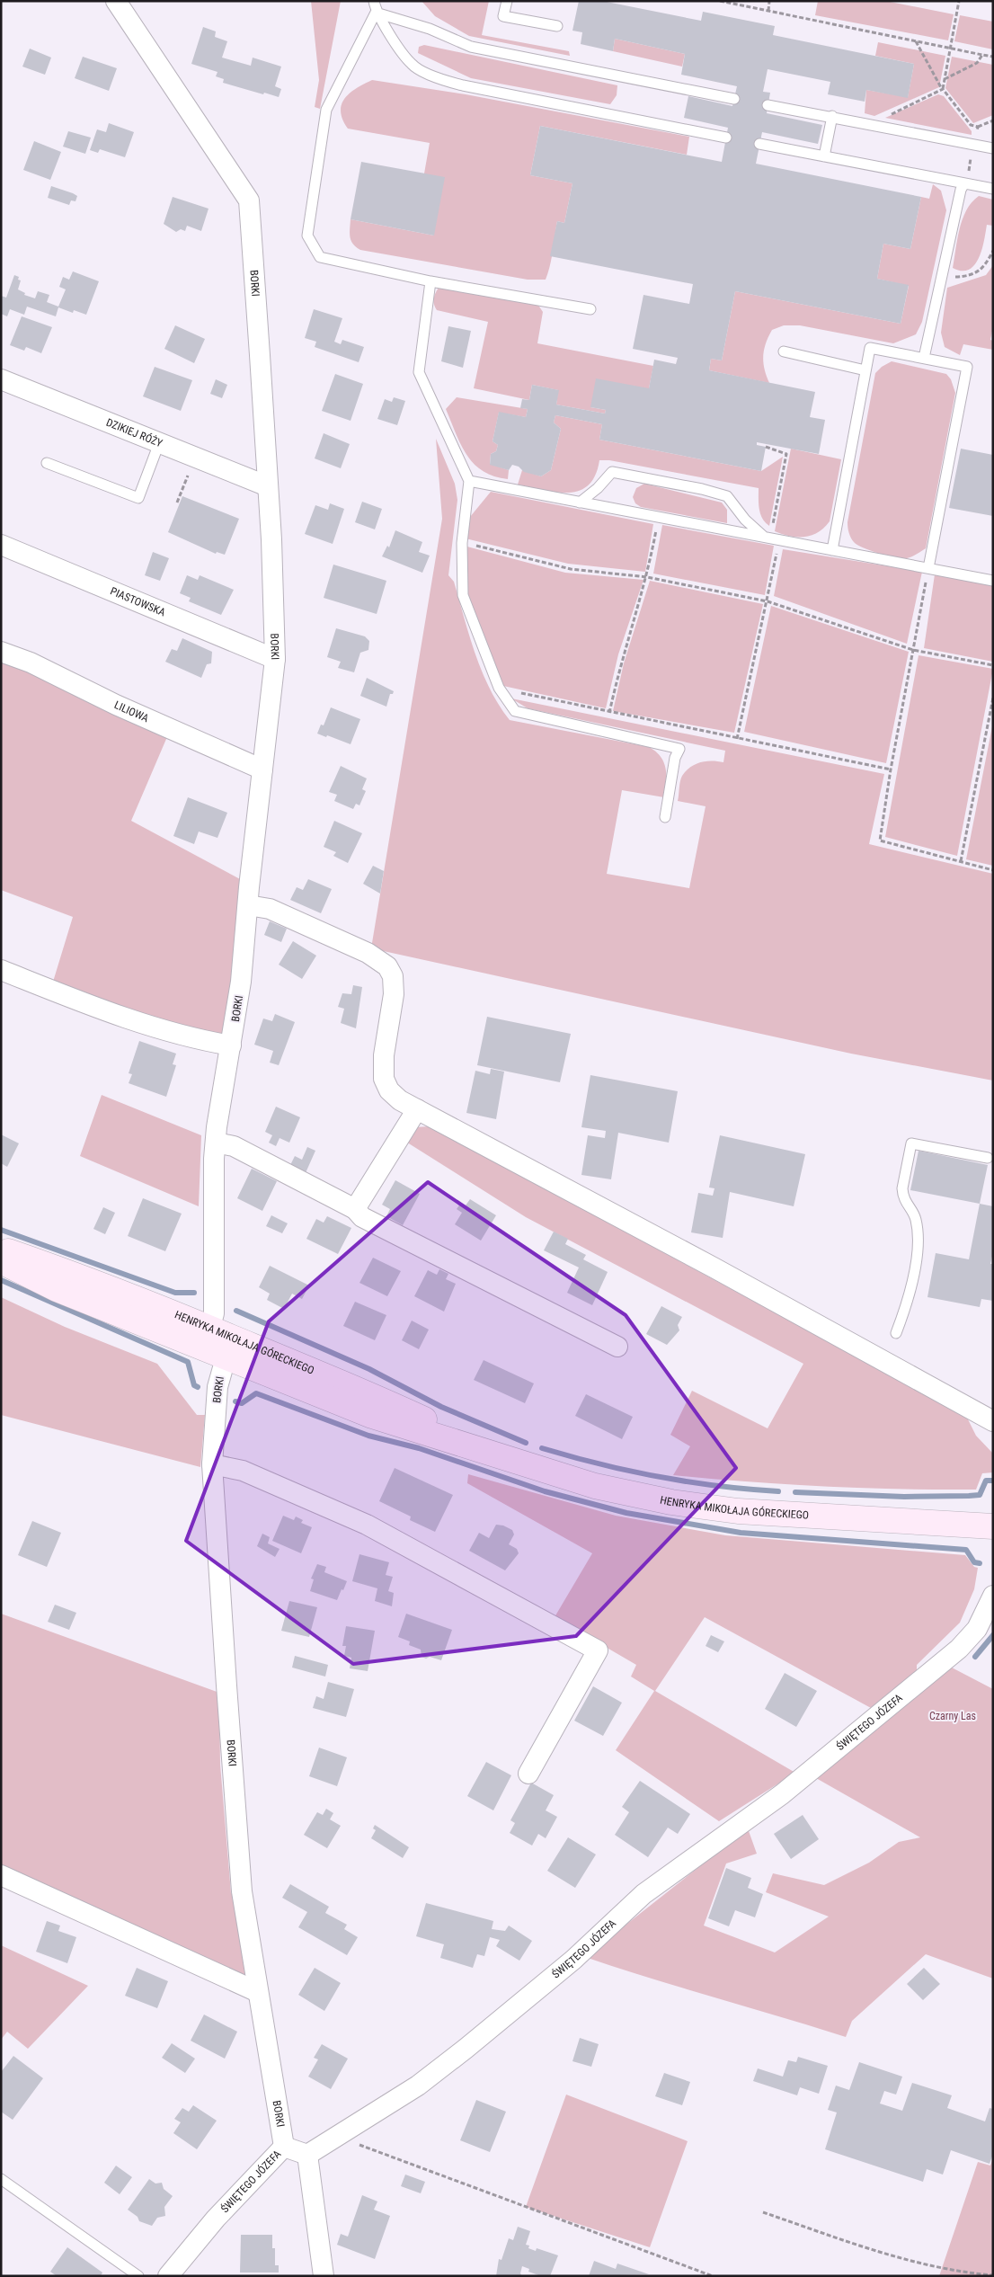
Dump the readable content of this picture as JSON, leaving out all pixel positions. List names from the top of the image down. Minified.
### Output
{"streets":{"main road":["HENRYKA MIKOŁAJA GÓRECKIEGO"],"street":["BORKI","DZIKIEJ RÓŻY","PIASTOWSKA","LILIOWA","ŚWIĘTEGO JÓZEFA"]},"crossings":[["BORKI","DZIKIEJ RÓŻY"],["BORKI","PIASTOWSKA"],["BORKI","LILIOWA"],["BORKI","HENRYKA MIKOŁAJA GÓRECKIEGO"],["BORKI","ŚWIĘTEGO JÓZEFA"]],"parks":["Czarny Las"]}
